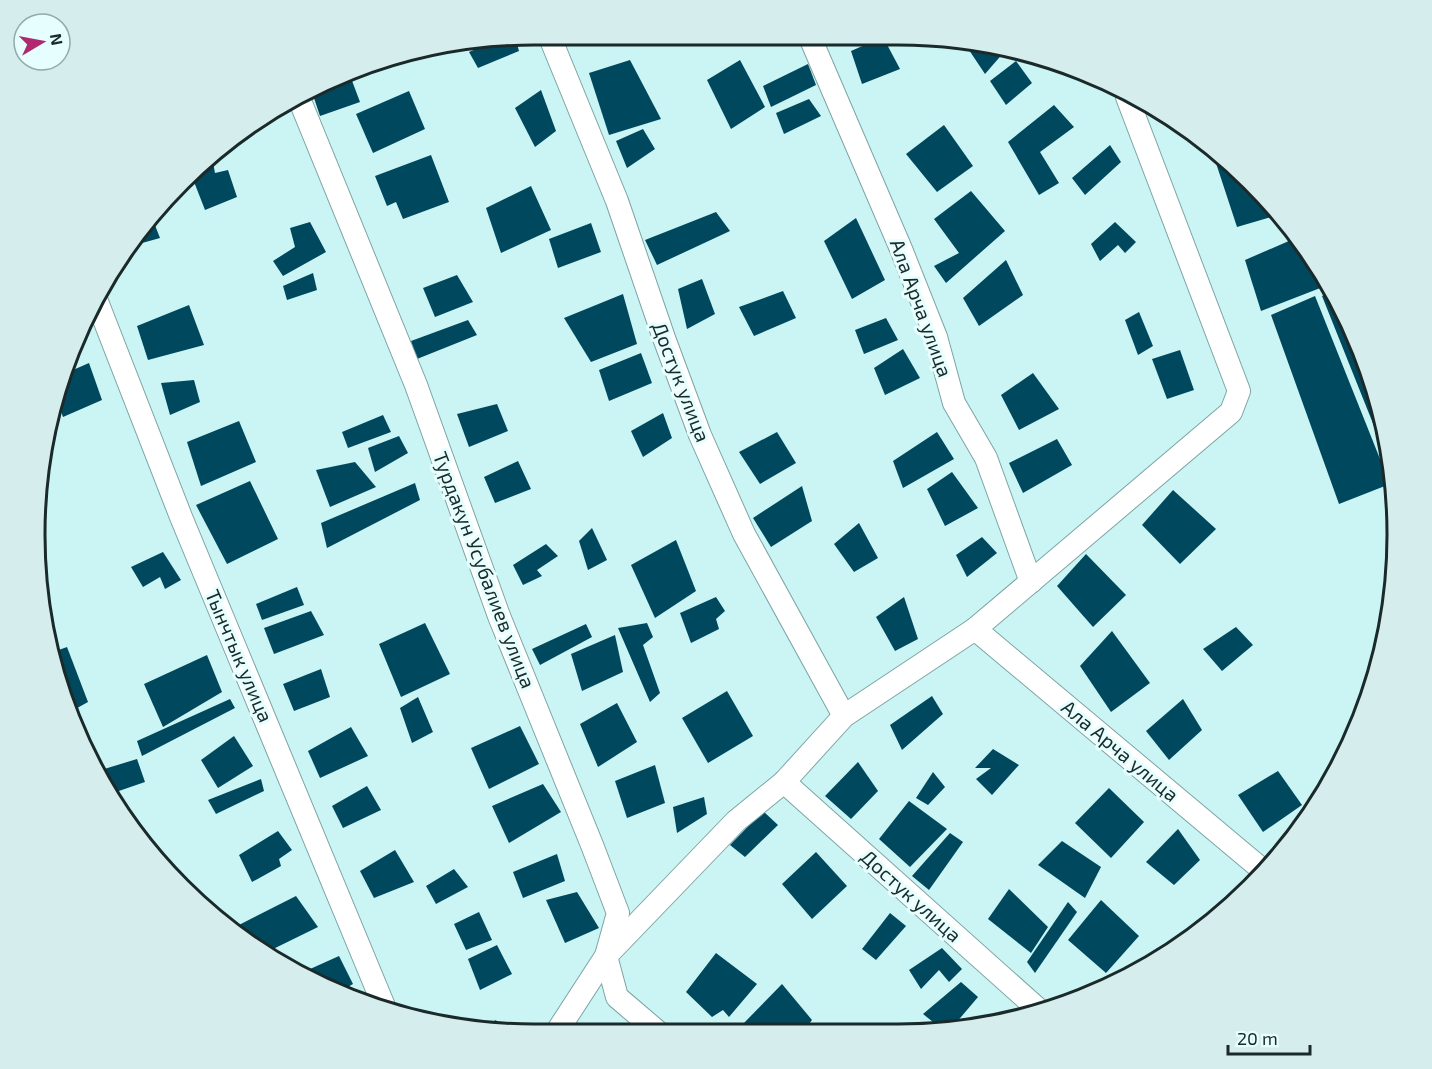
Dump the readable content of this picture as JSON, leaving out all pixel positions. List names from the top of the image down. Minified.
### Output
{"streets":{"street":["Ала Арча улица","Достук улица","Турдакун Усубалиев улица","Тынчтык улица"]},"scale_bar":"20 m","north":"right"}
